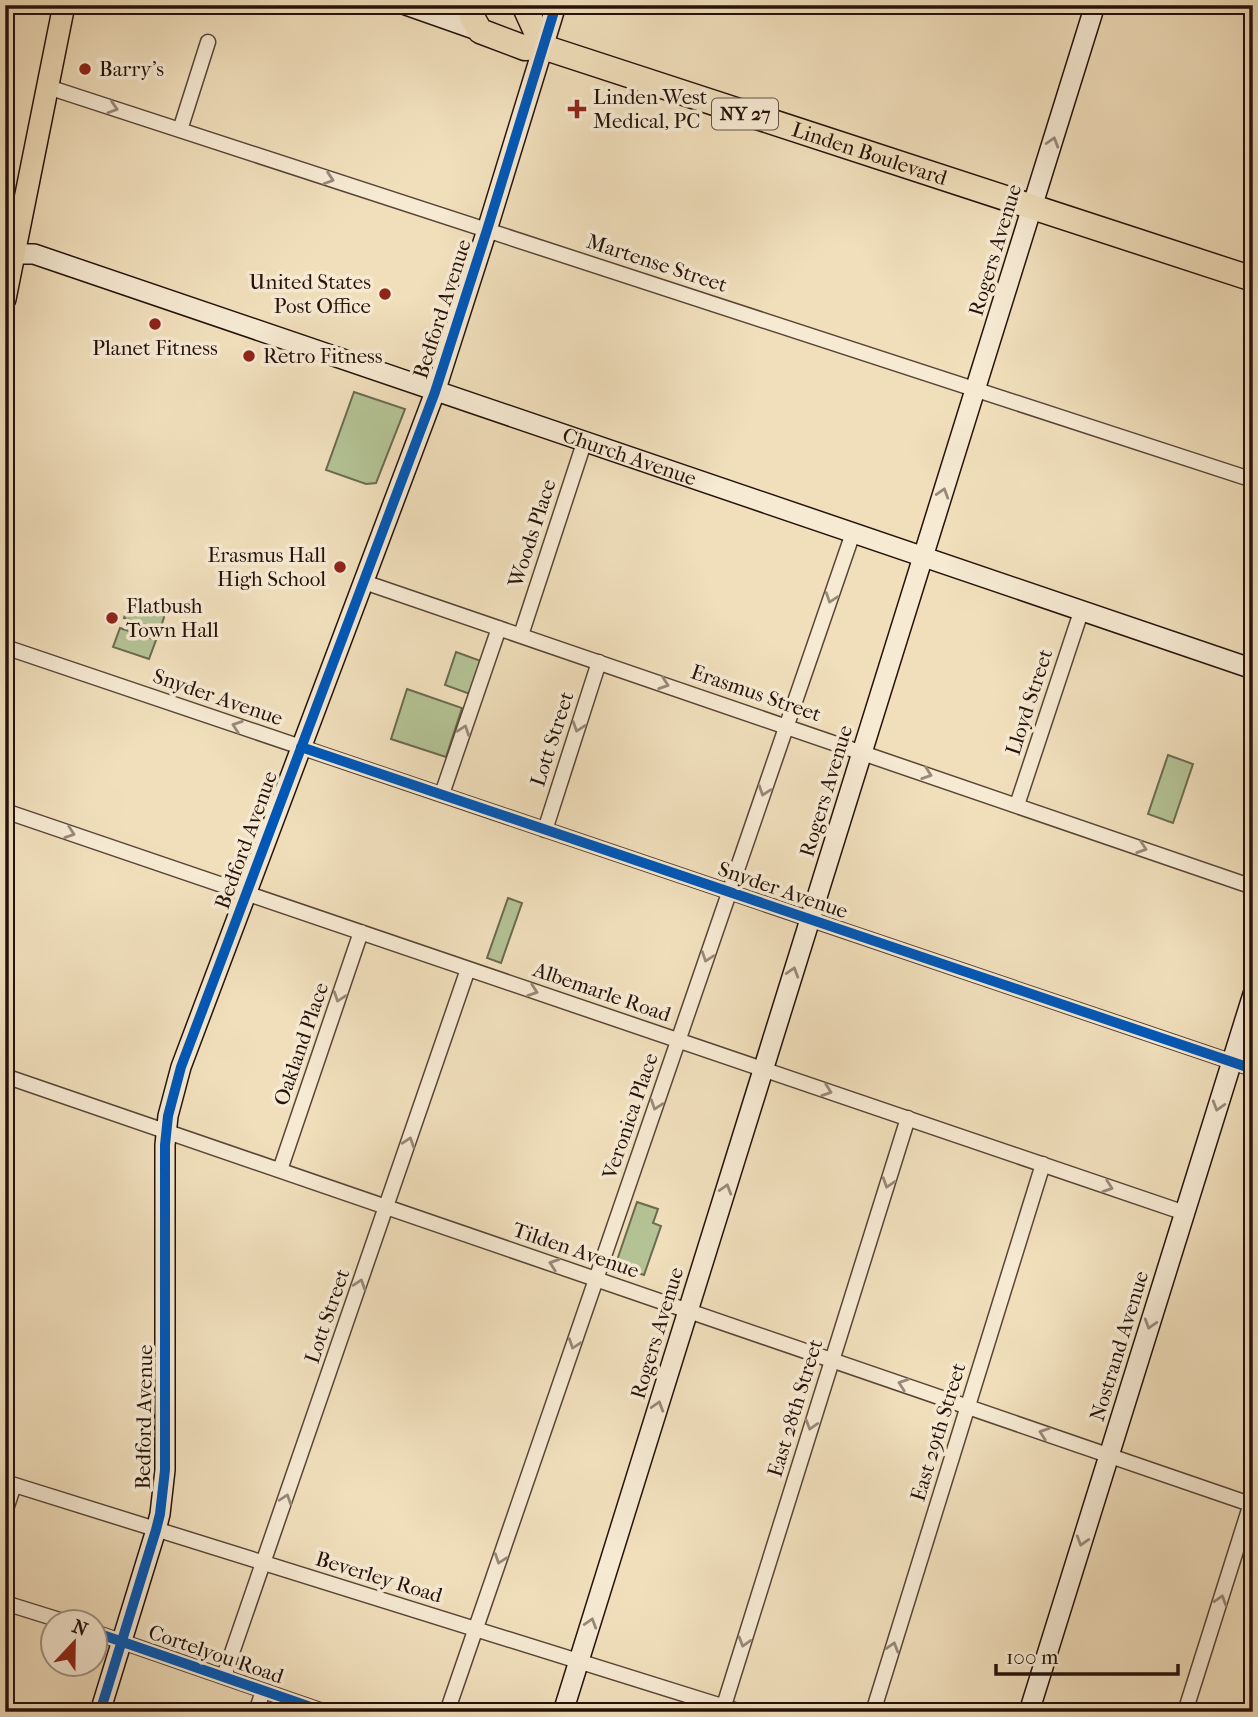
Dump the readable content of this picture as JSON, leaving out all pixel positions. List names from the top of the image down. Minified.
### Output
{"streets":{"highway":["NY 27","Linden Boulevard"],"main road":["Rogers Avenue","Bedford Avenue","Church Avenue","Nostrand Avenue"],"street":["Martense Street","Woods Place","Erasmus Street","Snyder Avenue","Lloyd Street","Lott Street","Albemarle Road","Oakland Place","Veronica Place","Tilden Avenue","East 28th Street","East 29th Street","Beverley Road","Cortelyou Road"]},"crossings":[["Linden Boulevard","Rogers Avenue"],["Linden Boulevard","Bedford Avenue"],["Rogers Avenue","Martense Street"],["Rogers Avenue","Church Avenue"],["Rogers Avenue","Erasmus Street"],["Rogers Avenue","Snyder Avenue"],["Rogers Avenue","Albemarle Road"],["Rogers Avenue","Tilden Avenue"],["Rogers Avenue","Beverley Road"],["Martense Street","Bedford Avenue"],["Bedford Avenue","Church Avenue"],["Bedford Avenue","Erasmus Street"],["Bedford Avenue","Snyder Avenue"],["Bedford Avenue","Albemarle Road"],["Bedford Avenue","Tilden Avenue"],["Bedford Avenue","Beverley Road"],["Bedford Avenue","Cortelyou Road"],["Church Avenue","Woods Place"],["Church Avenue","Lloyd Street"],["Church Avenue","Veronica Place"],["Woods Place","Erasmus Street"],["Erasmus Street","Lloyd Street"],["Erasmus Street","Lott Street"],["Erasmus Street","Veronica Place"],["Snyder Avenue","Lott Street"],["Snyder Avenue","Veronica Place"],["Snyder Avenue","Nostrand Avenue"],["Lott Street","Albemarle Road"],["Lott Street","Tilden Avenue"],["Lott Street","Beverley Road"],["Lott Street","Cortelyou Road"],["Albemarle Road","Oakland Place"],["Albemarle Road","Veronica Place"],["Albemarle Road","Nostrand Avenue"],["Albemarle Road","East 28th Street"],["Albemarle Road","East 29th Street"],["Oakland Place","Tilden Avenue"],["Veronica Place","Tilden Avenue"],["Veronica Place","Beverley Road"],["Tilden Avenue","Nostrand Avenue"],["Tilden Avenue","East 28th Street"],["Tilden Avenue","East 29th Street"],["East 28th Street","Beverley Road"]],"one_way":["Rogers Avenue","Martense Street","Erasmus Street","Albemarle Road","Oakland Place","Veronica Place","Tilden Avenue","Nostrand Avenue","East 28th Street","East 29th Street"],"places":{"other":["Barry's","United States Post Office","Planet Fitness","Retro Fitness","Erasmus Hall High School","Flatbush Town Hall"],"health":["Linden West Medical, PC"]},"scale_bar":"100 m","north":"top"}
